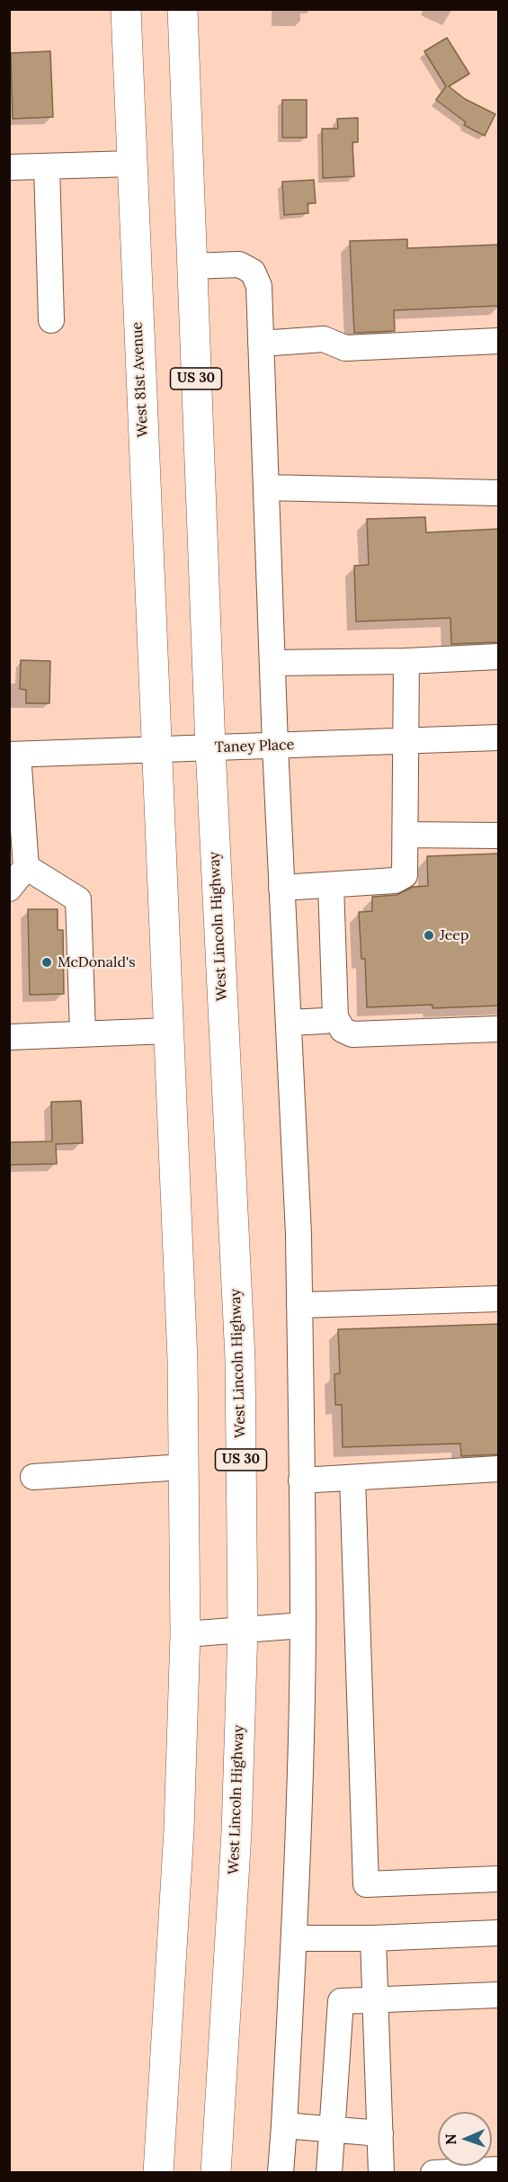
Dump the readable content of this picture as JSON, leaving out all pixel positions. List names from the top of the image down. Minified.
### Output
{"streets":{"main road":["US 30","West 81st Avenue","West Lincoln Highway"],"street":["Taney Place"]},"crossings":[["US 30","Taney Place"],["US 30","West Lincoln Highway"],["West 81st Avenue","Taney Place"],["Taney Place","West Lincoln Highway"]],"places":["Jeep","McDonald's"],"north":"left"}
